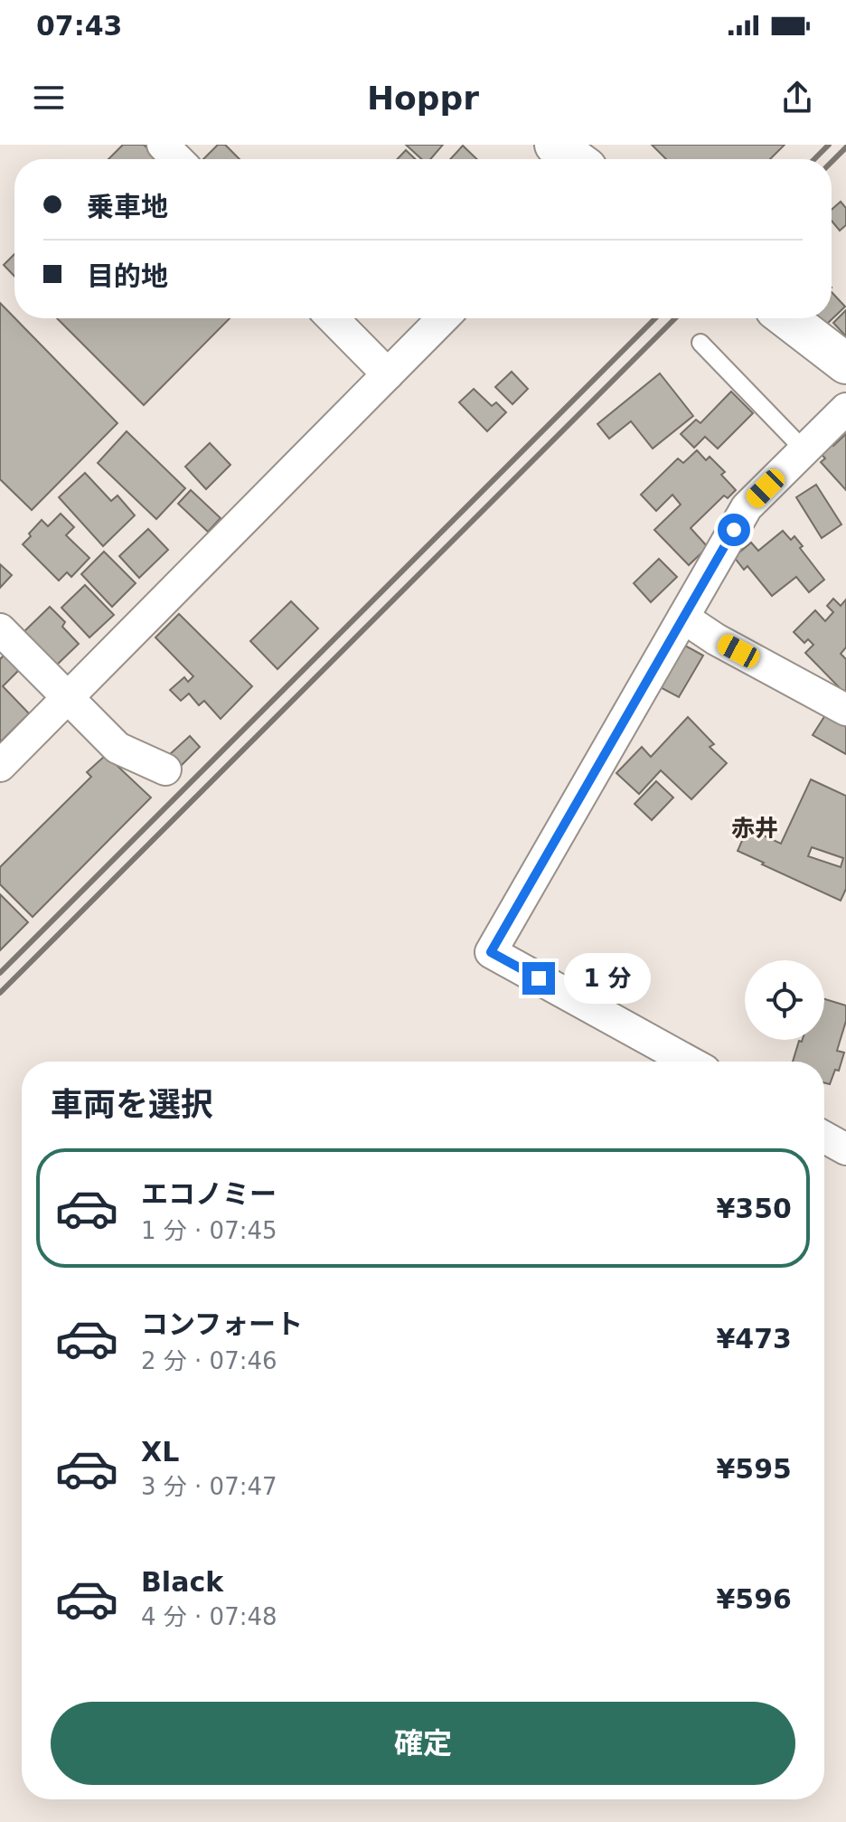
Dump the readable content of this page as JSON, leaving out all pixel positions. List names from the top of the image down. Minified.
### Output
{"districts":["赤井"],"page":{"status":"07:43","header":"Hoppr","banner":["乗車地","目的地"],"bubble":"1 分","heading":"車両を選択","list":[{"name":"エコノミー","note":"1 分 · 07:45","value":"¥350"},{"name":"コンフォート","note":"2 分 · 07:46","value":"¥473"},{"name":"XL","note":"3 分 · 07:47","value":"¥595"},{"name":"Black","note":"4 分 · 07:48","value":"¥596"}],"buttons":"確定"}}
